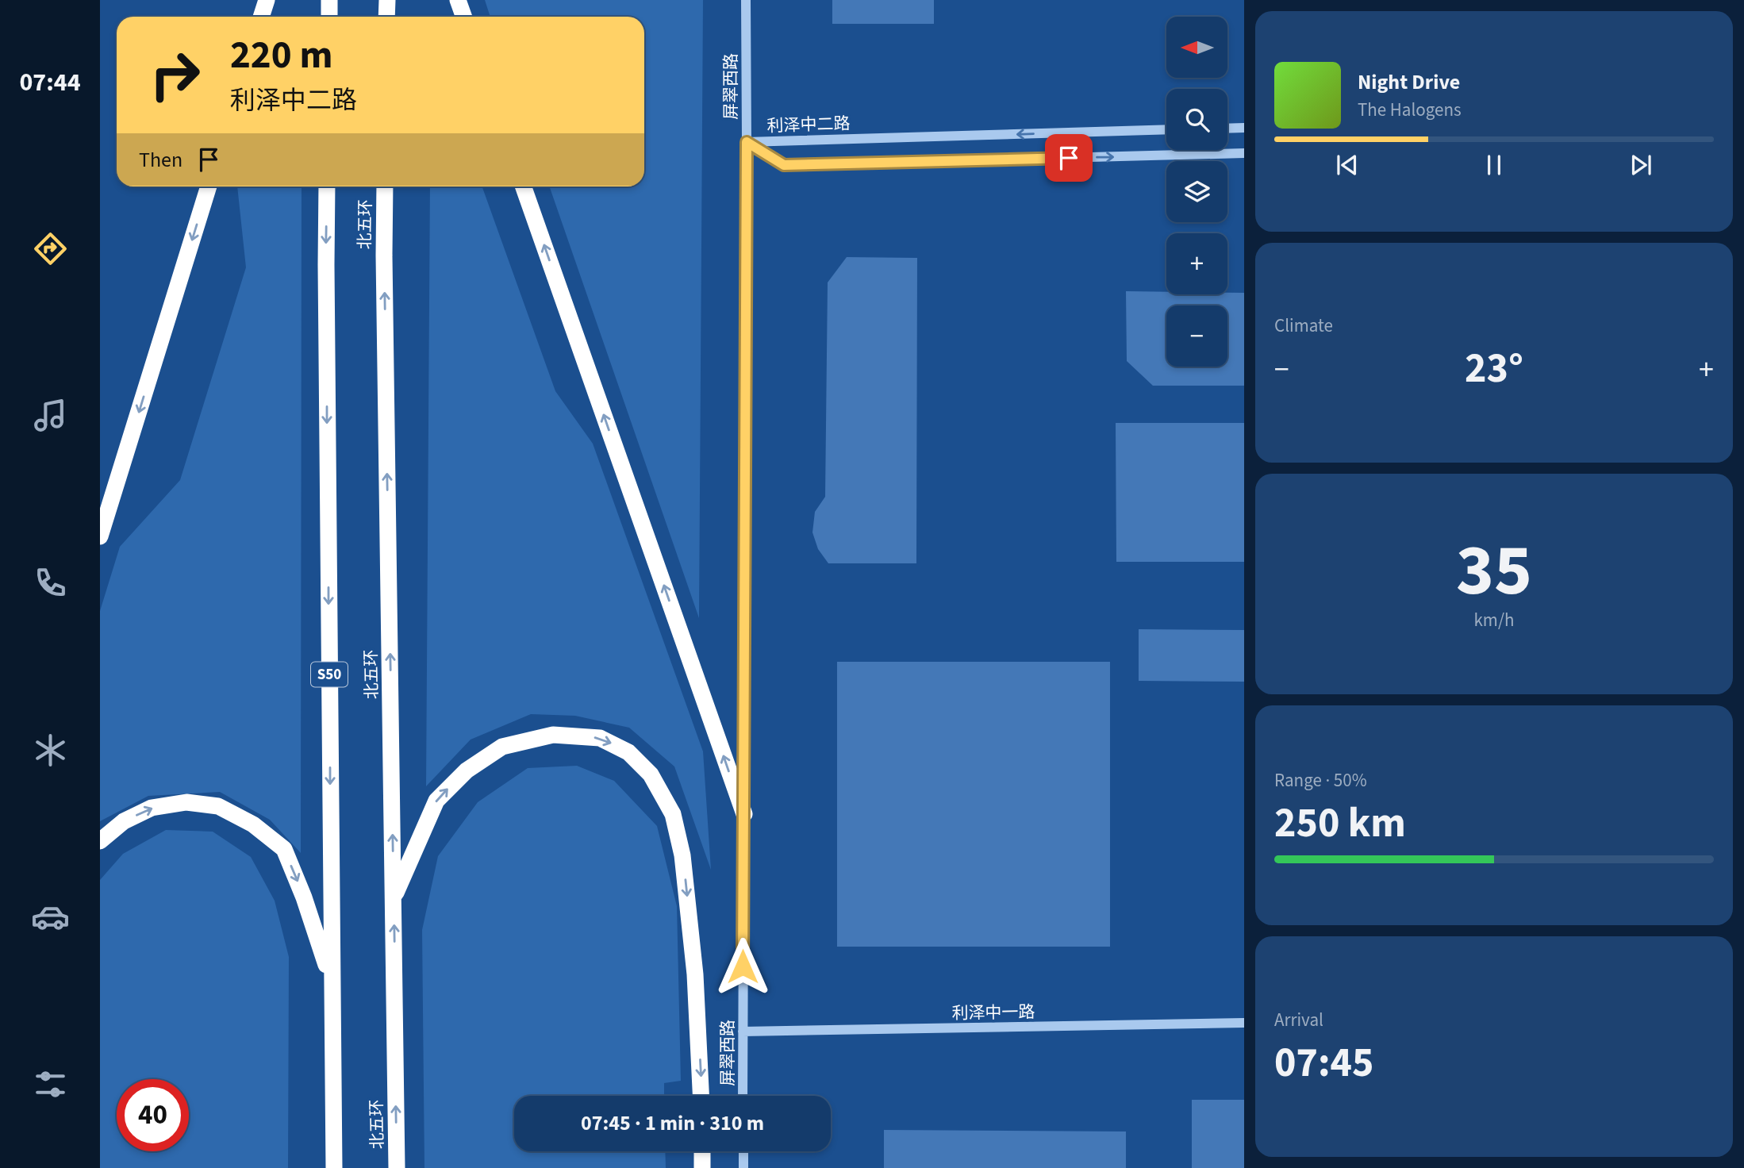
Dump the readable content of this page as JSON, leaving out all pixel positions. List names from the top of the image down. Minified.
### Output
{"streets":{"highway":["北五环","S50"],"street":["屏翠西路","利泽中二路","利泽中一路"]},"crossings":[["屏翠西路","利泽中二路"],["屏翠西路","利泽中一路"]],"north":"left","page":{"tabs":"07:44","map_buttons":["+","−"],"turn":["220 m","利泽中二路"],"song":["Night Drive","The Halogens"],"then":"Then","tile":["Climate",["35","km/h"],["Range · 50%","250 km"],["Arrival","07:45"]],"heat":["−","23°","+"],"limit":"40","trip":"07:45 · 1 min · 310 m"}}
